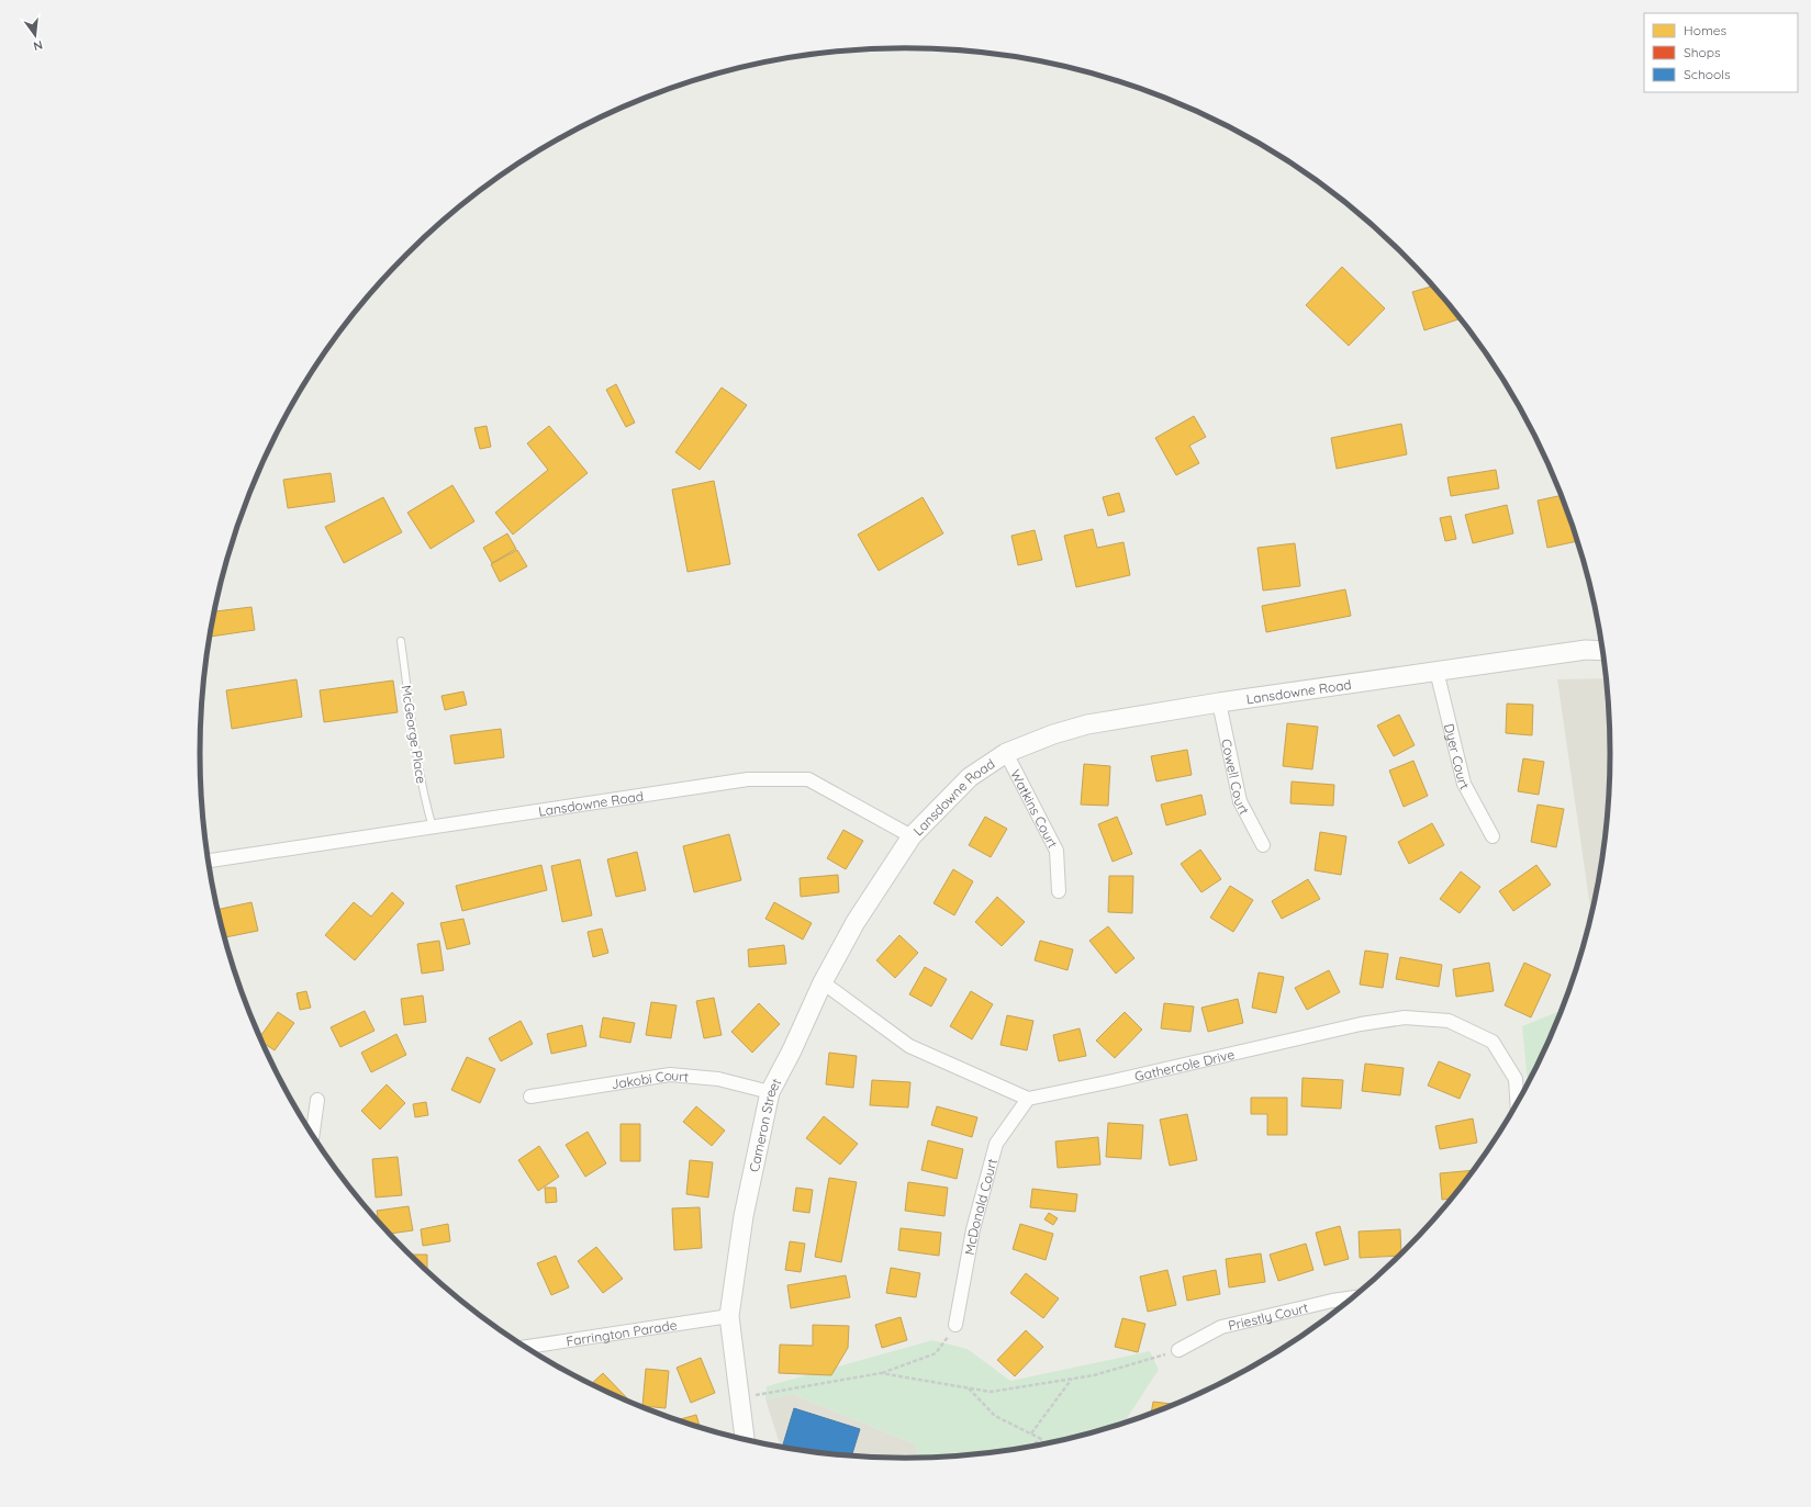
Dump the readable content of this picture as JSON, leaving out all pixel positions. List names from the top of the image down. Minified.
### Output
{"streets":{"street":["Lansdowne Road","Dyer Court","Cowell Court","Watkins Court","Gathercole Drive","Jakobi Court","Cameron Street","McDonald Court","Priestly Court","Farrington Parade"],"lane":["McGeorge Place"]},"crossings":[["Lansdowne Road","McGeorge Place"],["Lansdowne Road","Dyer Court"],["Lansdowne Road","Cowell Court"],["Lansdowne Road","Watkins Court"],["Lansdowne Road","Cameron Street"],["Gathercole Drive","McDonald Court"],["Jakobi Court","Cameron Street"],["Cameron Street","Farrington Parade"]],"legend":["Homes","Shops","Schools"],"north":"bottom"}
